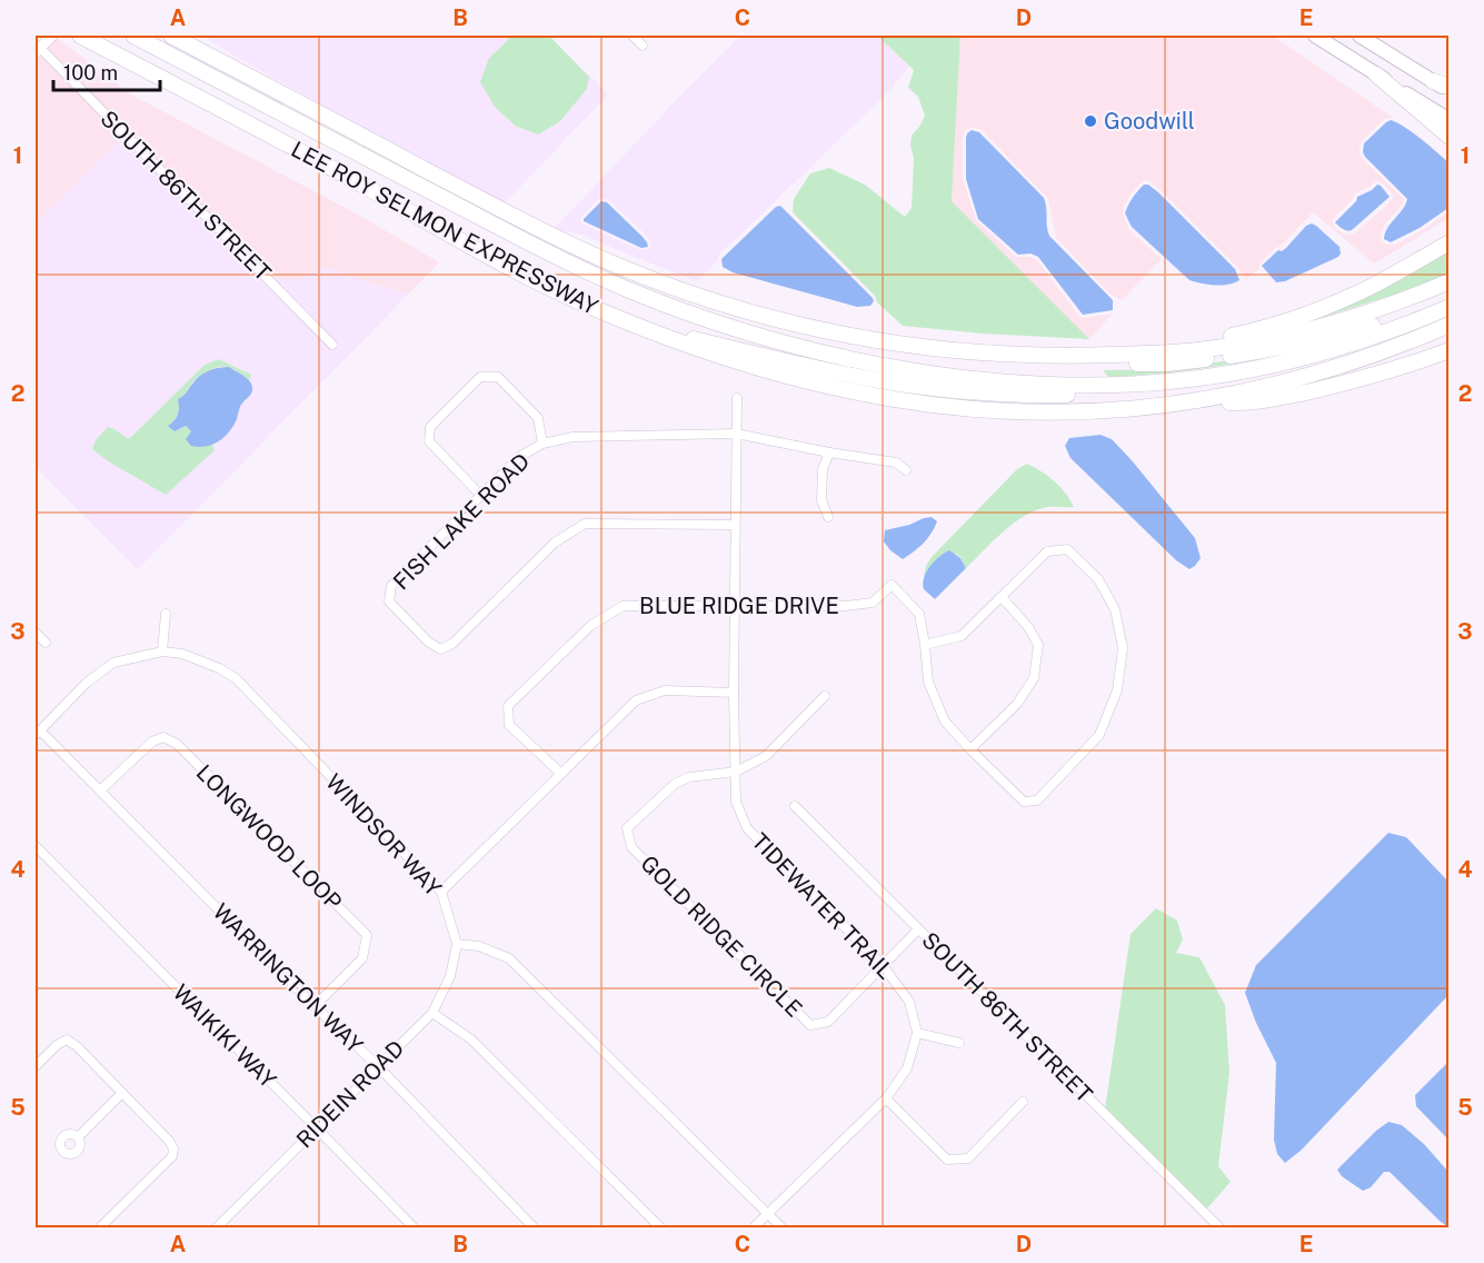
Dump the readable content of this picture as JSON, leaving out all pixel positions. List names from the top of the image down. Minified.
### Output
{"streets":{"highway":["LEE ROY SELMON EXPRESSWAY"],"street":["SOUTH 86TH STREET","FISH LAKE ROAD","BLUE RIDGE DRIVE","WINDSOR WAY","LONGWOOD LOOP","TIDEWATER TRAIL","GOLD RIDGE CIRCLE","WARRINGTON WAY","WAIKIKI WAY","RIDEIN ROAD"]},"crossings":[["SOUTH 86TH STREET","GOLD RIDGE CIRCLE"],["FISH LAKE ROAD","TIDEWATER TRAIL"],["BLUE RIDGE DRIVE","TIDEWATER TRAIL"],["WINDSOR WAY","RIDEIN ROAD"],["LONGWOOD LOOP","WARRINGTON WAY"],["TIDEWATER TRAIL","GOLD RIDGE CIRCLE"],["WARRINGTON WAY","RIDEIN ROAD"],["WAIKIKI WAY","RIDEIN ROAD"]],"places":["Goodwill"],"scale_bar":"100 m","grid":{"columns":["A","B","C","D","E"],"rows":["1","2","3","4","5"]}}
